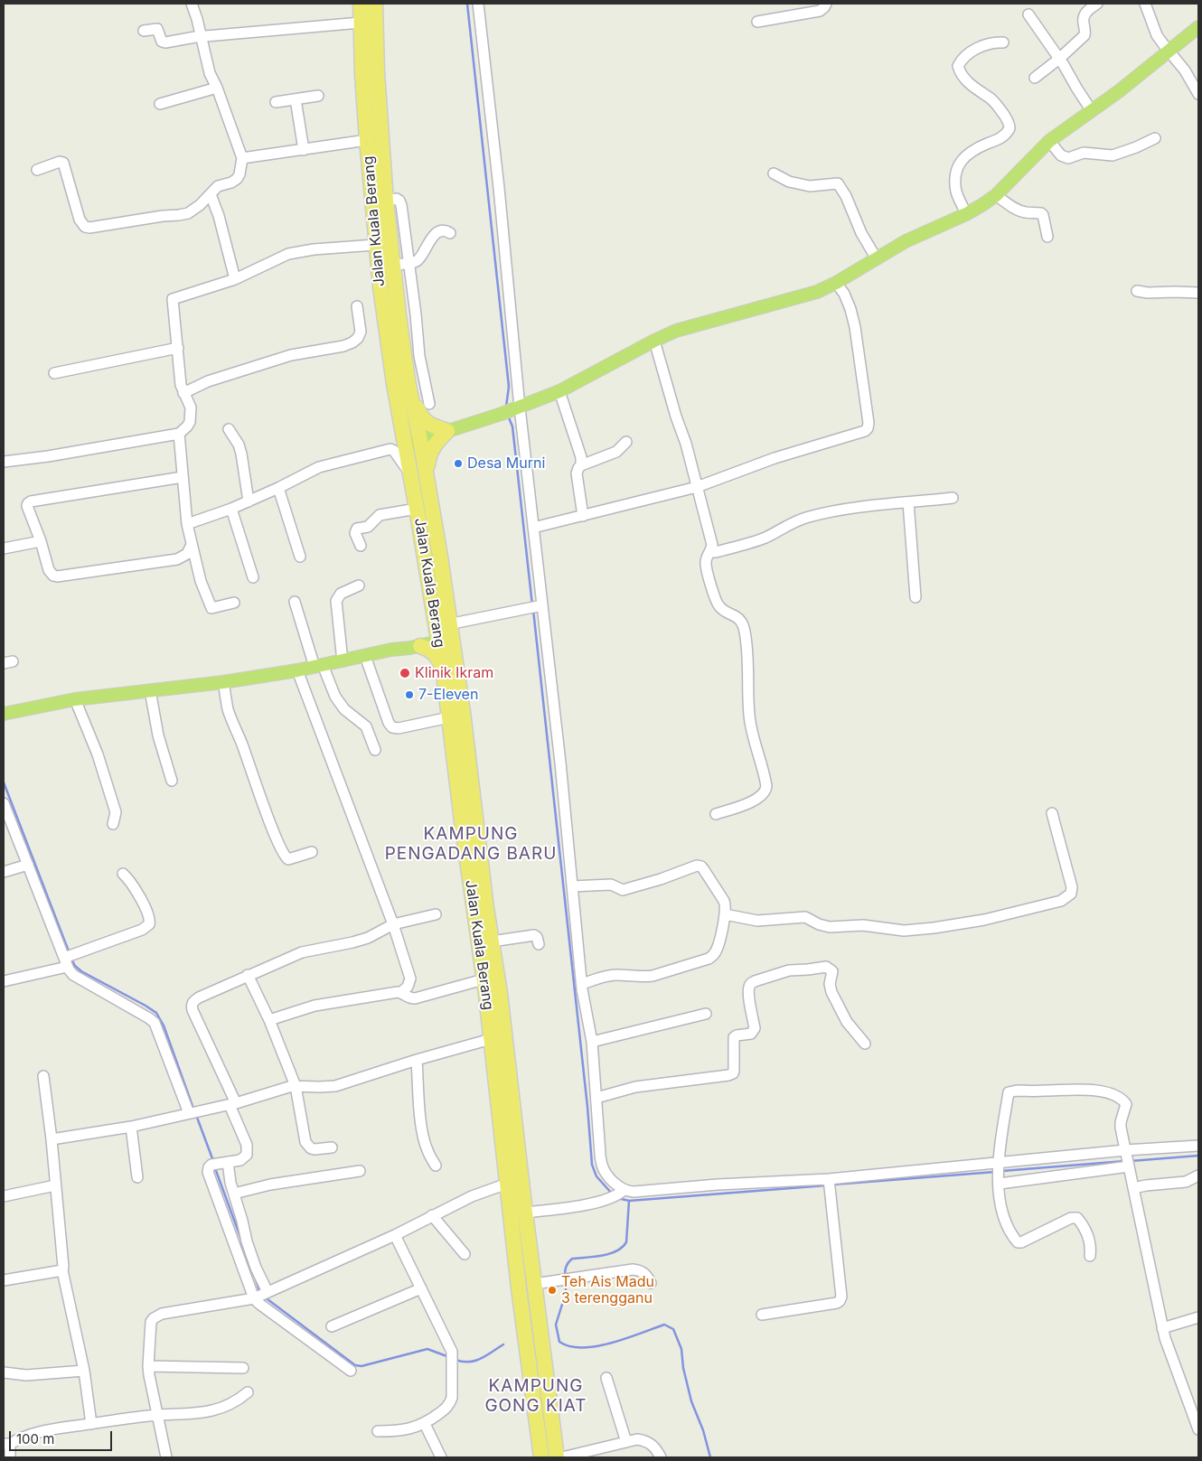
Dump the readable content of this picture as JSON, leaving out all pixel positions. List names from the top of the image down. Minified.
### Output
{"streets":{"highway":["Jalan Kuala Berang"]},"districts":["KAMPUNG PENGADANG BARU","KAMPUNG GONG KIAT"],"places":["Desa Murni","Klinik Ikram","7-Eleven","Teh Ais Madu 3 terengganu"],"scale_bar":"100 m"}
